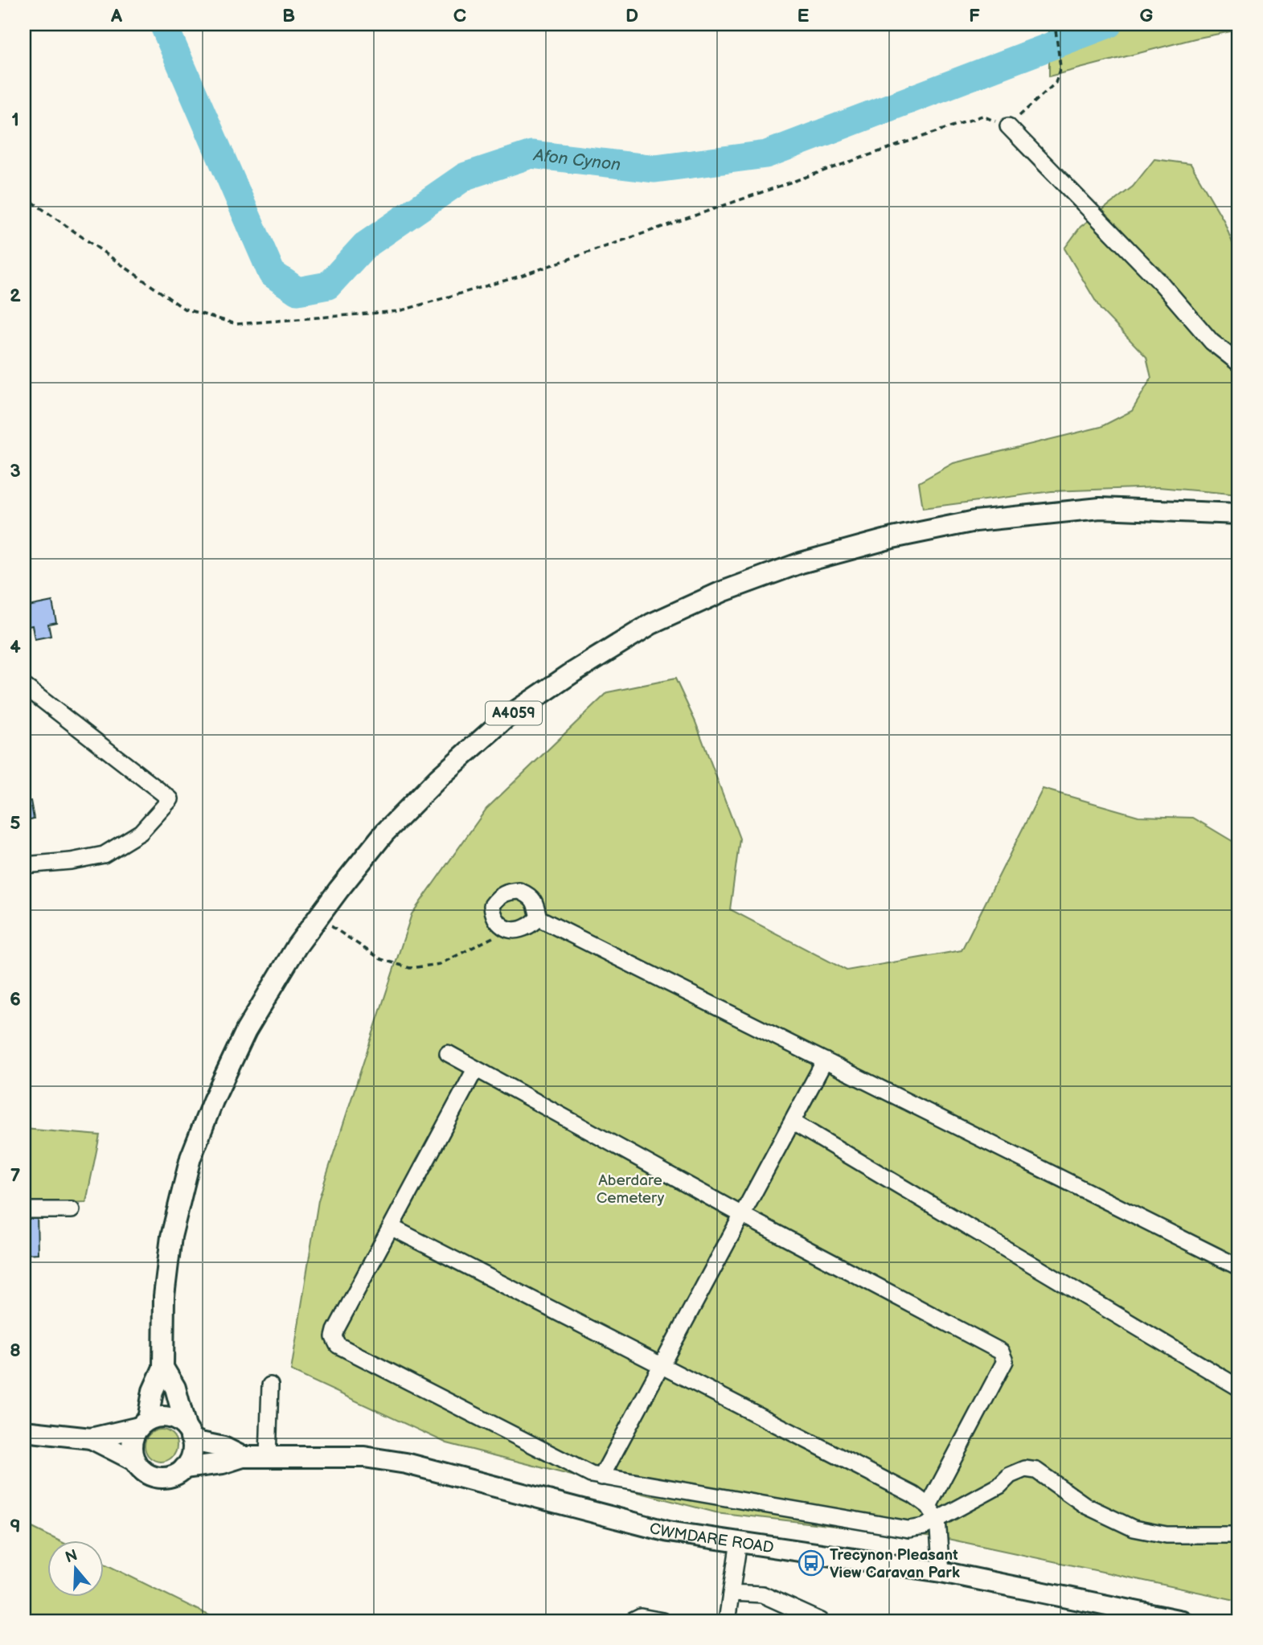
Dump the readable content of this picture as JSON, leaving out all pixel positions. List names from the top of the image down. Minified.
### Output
{"streets":{"main road":["A4059","CWMDARE ROAD"]},"crossings":[["A4059","CWMDARE ROAD"]],"water":["Afon Cynon"],"parks":["Aberdare Cemetery"],"places":{"bus stop":["Trecynon Pleasant View Caravan Park"]},"north":"top","grid":{"columns":["A","B","C","D","E","F","G"],"rows":["1","2","3","4","5","6","7","8","9"]}}
